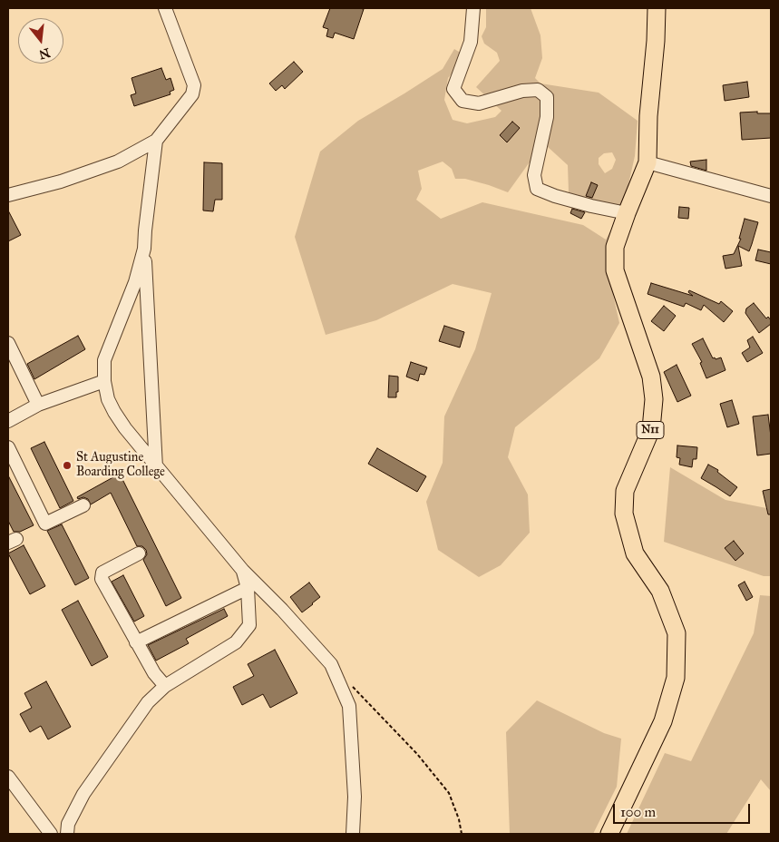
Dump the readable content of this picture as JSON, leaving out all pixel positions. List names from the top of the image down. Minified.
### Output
{"streets":{"highway":["N11"]},"places":["St Augustine Boarding College"],"scale_bar":"100 m","north":"bottom"}
